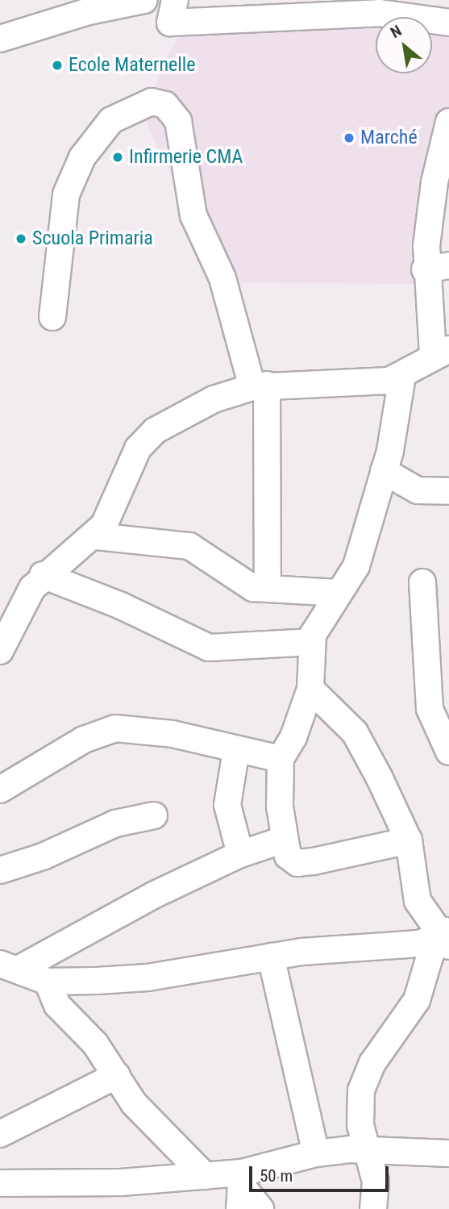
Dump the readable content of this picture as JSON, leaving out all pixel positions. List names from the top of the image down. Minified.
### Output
{"places":["Ecole Maternelle","Marché","Infirmerie CMA","Scuola Primaria"],"scale_bar":"50 m","north":"top left"}
